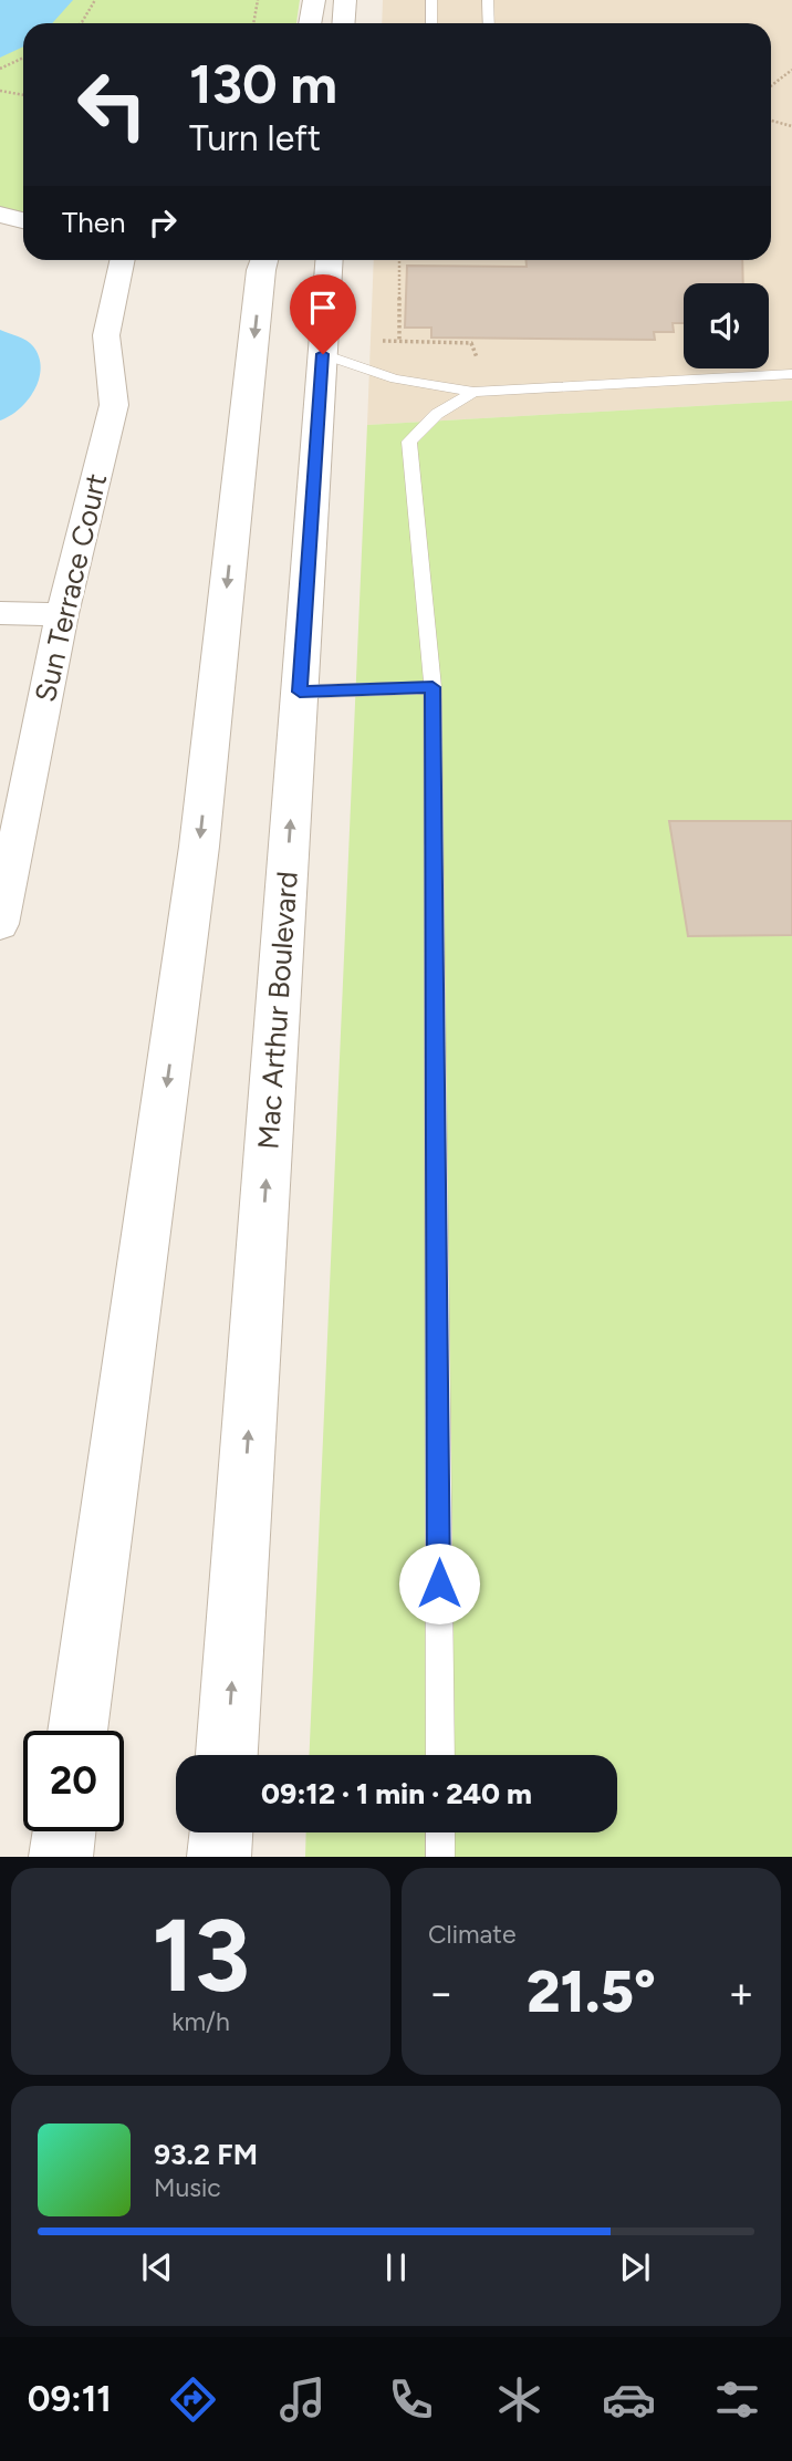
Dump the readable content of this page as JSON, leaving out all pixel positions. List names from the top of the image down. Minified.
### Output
{"streets":{"street":["Sun Terrace Court","Mac Arthur Boulevard"]},"page":{"turn":["130 m","Turn left"],"then":"Then","limit":"20","trip":"09:12 · 1 min · 240 m","tile":[["13","km/h"],"Climate"],"heat":["−","21.5°","+"],"song":["93.2 FM","Music"],"tabs":"09:11"}}
